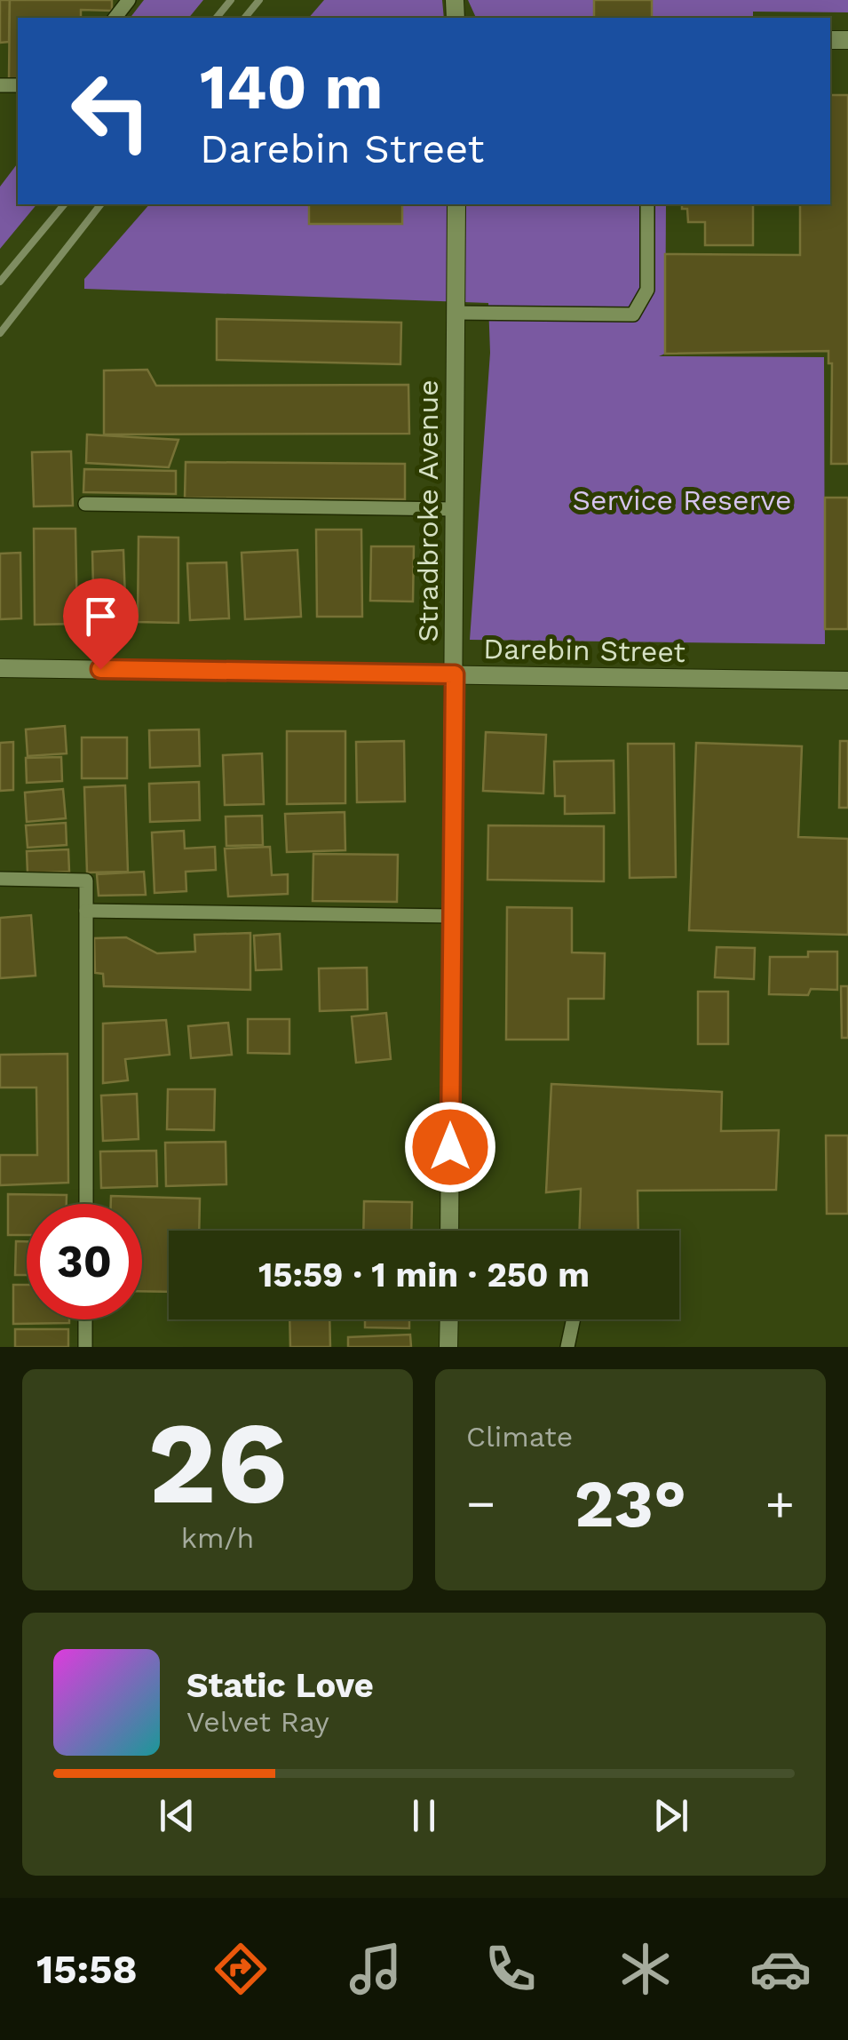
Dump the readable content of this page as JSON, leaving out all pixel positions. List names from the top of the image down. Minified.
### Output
{"streets":{"street":["Stradbroke Avenue","Darebin Street"]},"crossings":[["Stradbroke Avenue","Darebin Street"]],"parks":["Service Reserve"],"page":{"turn":["140 m","Darebin Street"],"limit":"30","trip":"15:59 · 1 min · 250 m","tile":[["26","km/h"],"Climate"],"heat":["−","23°","+"],"song":["Static Love","Velvet Ray"],"tabs":"15:58"}}
